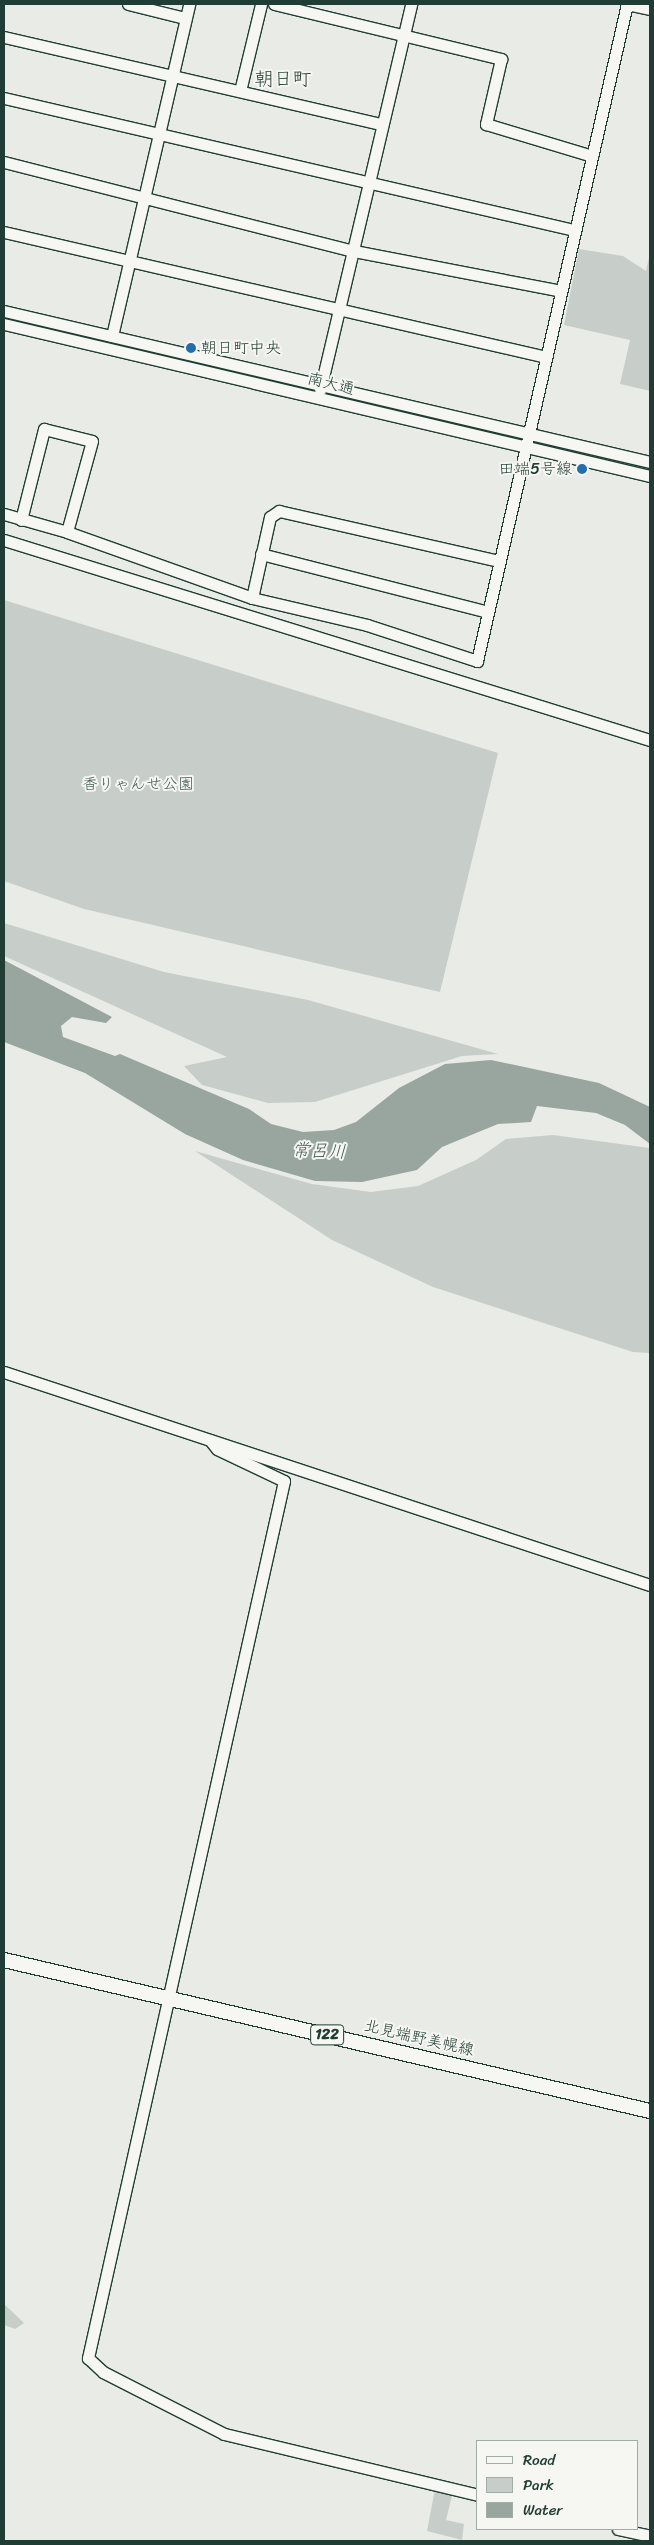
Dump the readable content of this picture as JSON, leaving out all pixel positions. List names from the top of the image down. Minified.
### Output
{"streets":{"main road":["122","北見端野美幌線"],"street":["南大通"]},"districts":["朝日町"],"water":["常呂川"],"parks":["香りゃんせ公園"],"places":["朝日町中央","田端5号線"],"legend":["Road","Park","Water"]}
